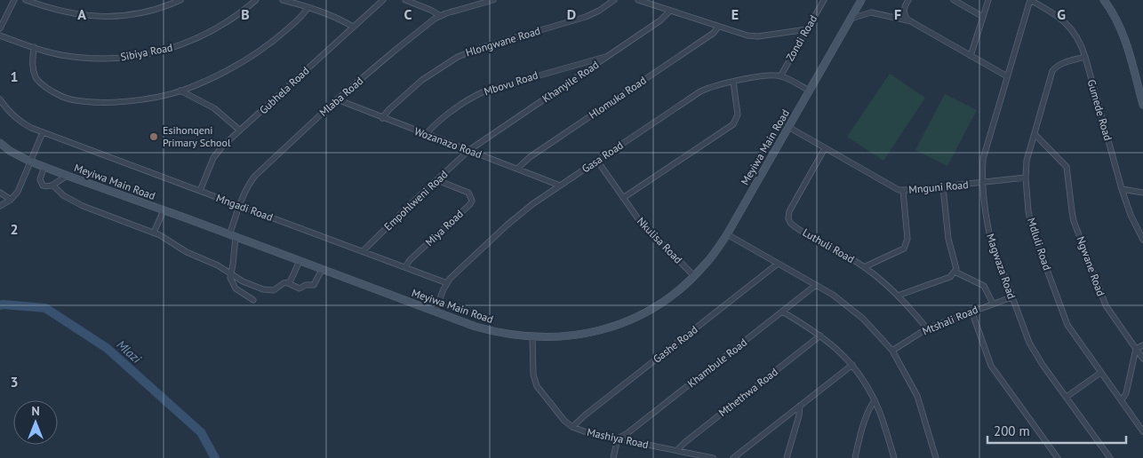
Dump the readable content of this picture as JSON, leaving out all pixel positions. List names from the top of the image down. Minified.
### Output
{"streets":{"street":["Zondi Road","Hlongwane Road","Sibiya Road","Khanyile Road","Mbovu Road","Gubhela Road","Mlaba Road","Hlomuka Road","Gumede Road","Wozanazo Road","Meyiwa Main Road","Gasa Road","Mnguni Road","Empohlweni Road","Mngadi Road","Miya Road","Nkulisa Road","Mdluli Road","Luthuli Road","Magwaza Road","Ngwane Road","Mtshali Road","Gashe Road","Khambule Road","Mthethwa Road","Mashiya Road"]},"crossings":[["Zondi Road","Gasa Road"],["Hlongwane Road","Wozanazo Road"],["Khanyile Road","Mbovu Road"],["Khanyile Road","Wozanazo Road"],["Khanyile Road","Empohlweni Road"],["Mbovu Road","Wozanazo Road"],["Gubhela Road","Mngadi Road"],["Mlaba Road","Wozanazo Road"],["Mlaba Road","Meyiwa Main Road"],["Mlaba Road","Mngadi Road"],["Hlomuka Road","Wozanazo Road"],["Gumede Road","Mdluli Road"],["Gumede Road","Magwaza Road"],["Wozanazo Road","Gasa Road"],["Wozanazo Road","Empohlweni Road"],["Meyiwa Main Road","Gasa Road"],["Meyiwa Main Road","Mnguni Road"],["Meyiwa Main Road","Nkulisa Road"],["Meyiwa Main Road","Mashiya Road"],["Gasa Road","Mngadi Road"],["Gasa Road","Nkulisa Road"],["Mnguni Road","Mdluli Road"],["Mnguni Road","Luthuli Road"],["Mnguni Road","Magwaza Road"],["Empohlweni Road","Mngadi Road"],["Empohlweni Road","Miya Road"],["Mngadi Road","Miya Road"],["Mdluli Road","Ngwane Road"],["Luthuli Road","Mtshali Road"],["Magwaza Road","Mtshali Road"],["Gashe Road","Mashiya Road"],["Khambule Road","Mashiya Road"],["Mthethwa Road","Mashiya Road"]],"water":["Mlazi"],"places":["Esihonqeni Primary School"],"scale_bar":"200 m","north":"top","grid":{"columns":["A","B","C","D","E","F","G"],"rows":["1","2","3"]}}
